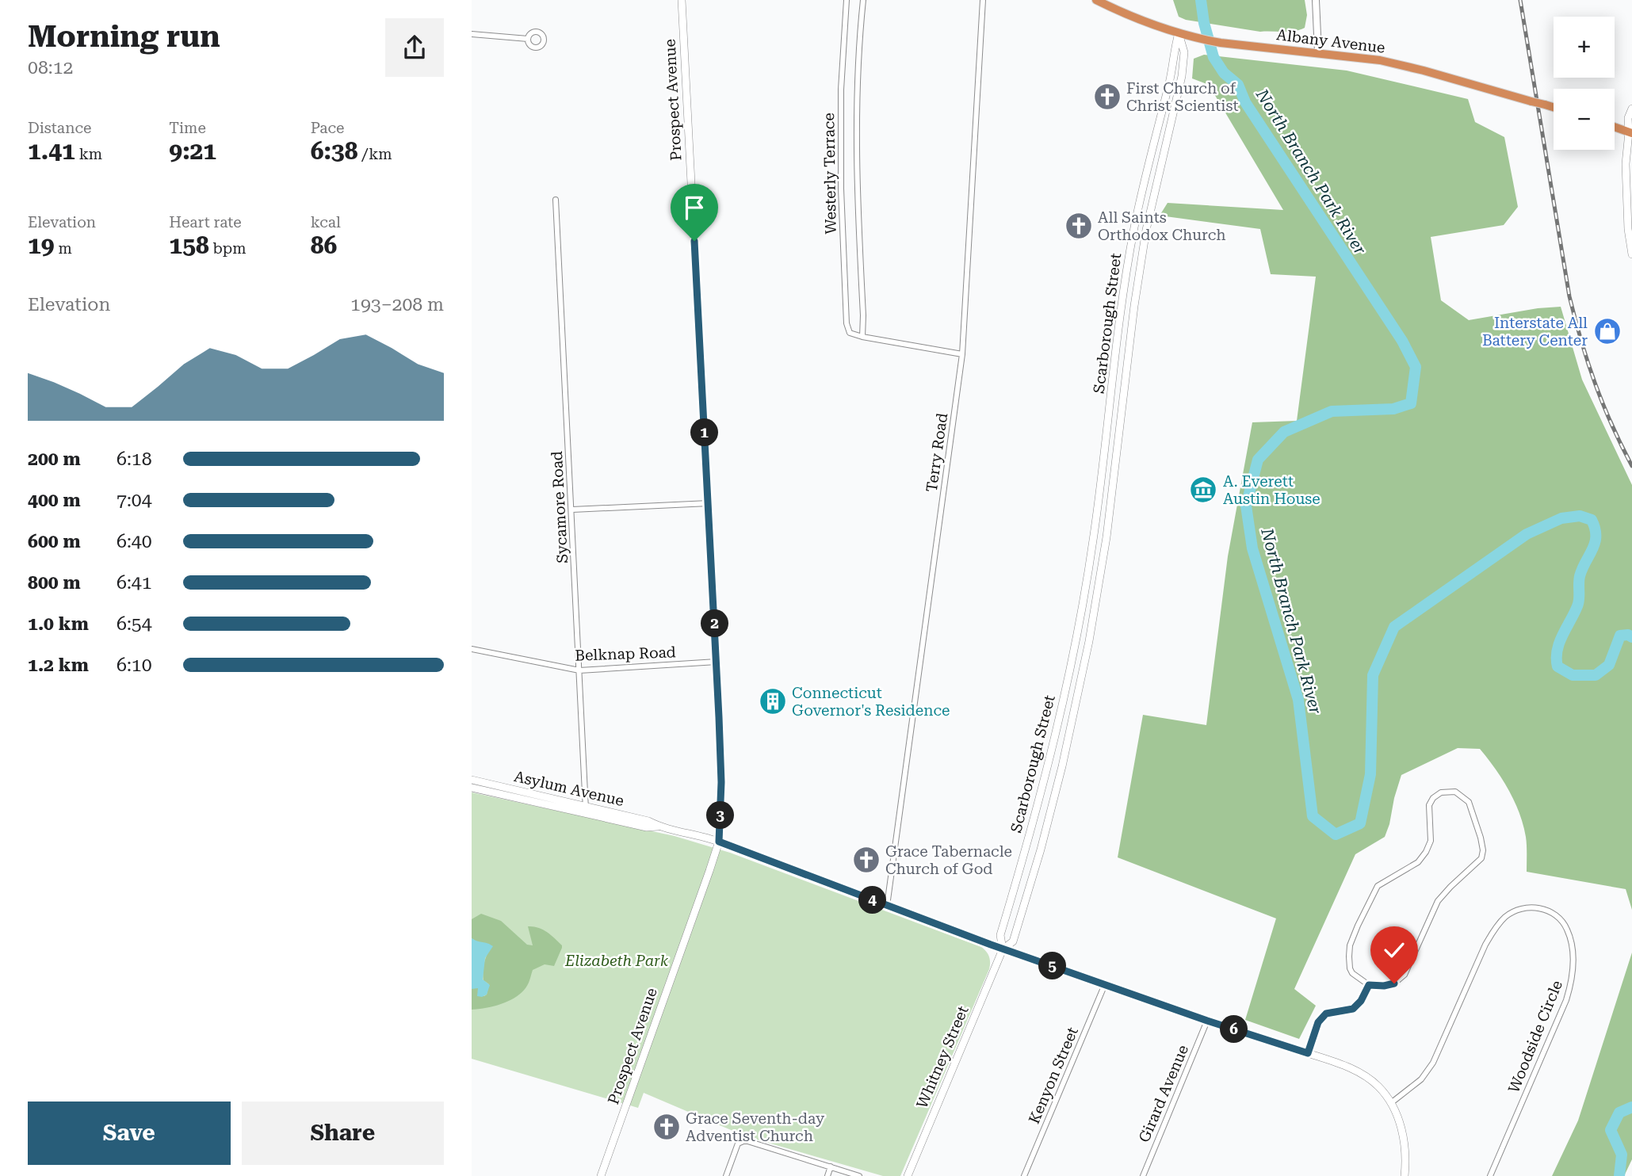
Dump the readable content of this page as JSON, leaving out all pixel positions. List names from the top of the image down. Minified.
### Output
{"streets":{"highway":["Albany Avenue"],"main road":["Prospect Avenue","Scarborough Street","Asylum Avenue","Whitney Street"],"street":["Westerly Terrace","Terry Road","Sycamore Road","Belknap Road","Woodside Circle","Kenyon Street","Girard Avenue"]},"crossings":[["Albany Avenue","Scarborough Street"],["Prospect Avenue","Belknap Road"],["Prospect Avenue","Asylum Avenue"],["Scarborough Street","Asylum Avenue"],["Scarborough Street","Whitney Street"],["Terry Road","Asylum Avenue"],["Sycamore Road","Belknap Road"],["Sycamore Road","Asylum Avenue"],["Asylum Avenue","Woodside Circle"],["Asylum Avenue","Whitney Street"],["Asylum Avenue","Kenyon Street"],["Asylum Avenue","Girard Avenue"]],"water":["North Branch Park River"],"parks":["Elizabeth Park"],"places":{"church":["First Church of Christ Scientist","All Saints Orthodox Church","Grace Tabernacle Church of God","Grace Seventh-day Adventist Church"],"shop":["Interstate All Battery Center"],"museum":["A. Everett Austin House"],"building":["Connecticut Governor's Residence"]},"page":{"heading":["Morning run","08:12"],"map_buttons":["+","−"],"stats":[["Distance","1.41 km"],["Time","9:21"],["Pace","6:38 /km"],["Elevation","19 m"],["Heart rate","158 bpm"],["kcal","86"]],"chart":["Elevation","193–208 m"],"pins":["1","2","3","4","5","6"],"list":[{"name":"200 m","note":"6:18"},{"name":"400 m","note":"7:04"},{"name":"600 m","note":"6:40"},{"name":"800 m","note":"6:41"},{"name":"1.0 km","note":"6:54"},{"name":"1.2 km","note":"6:10"}],"buttons":["Save","Share"]}}
